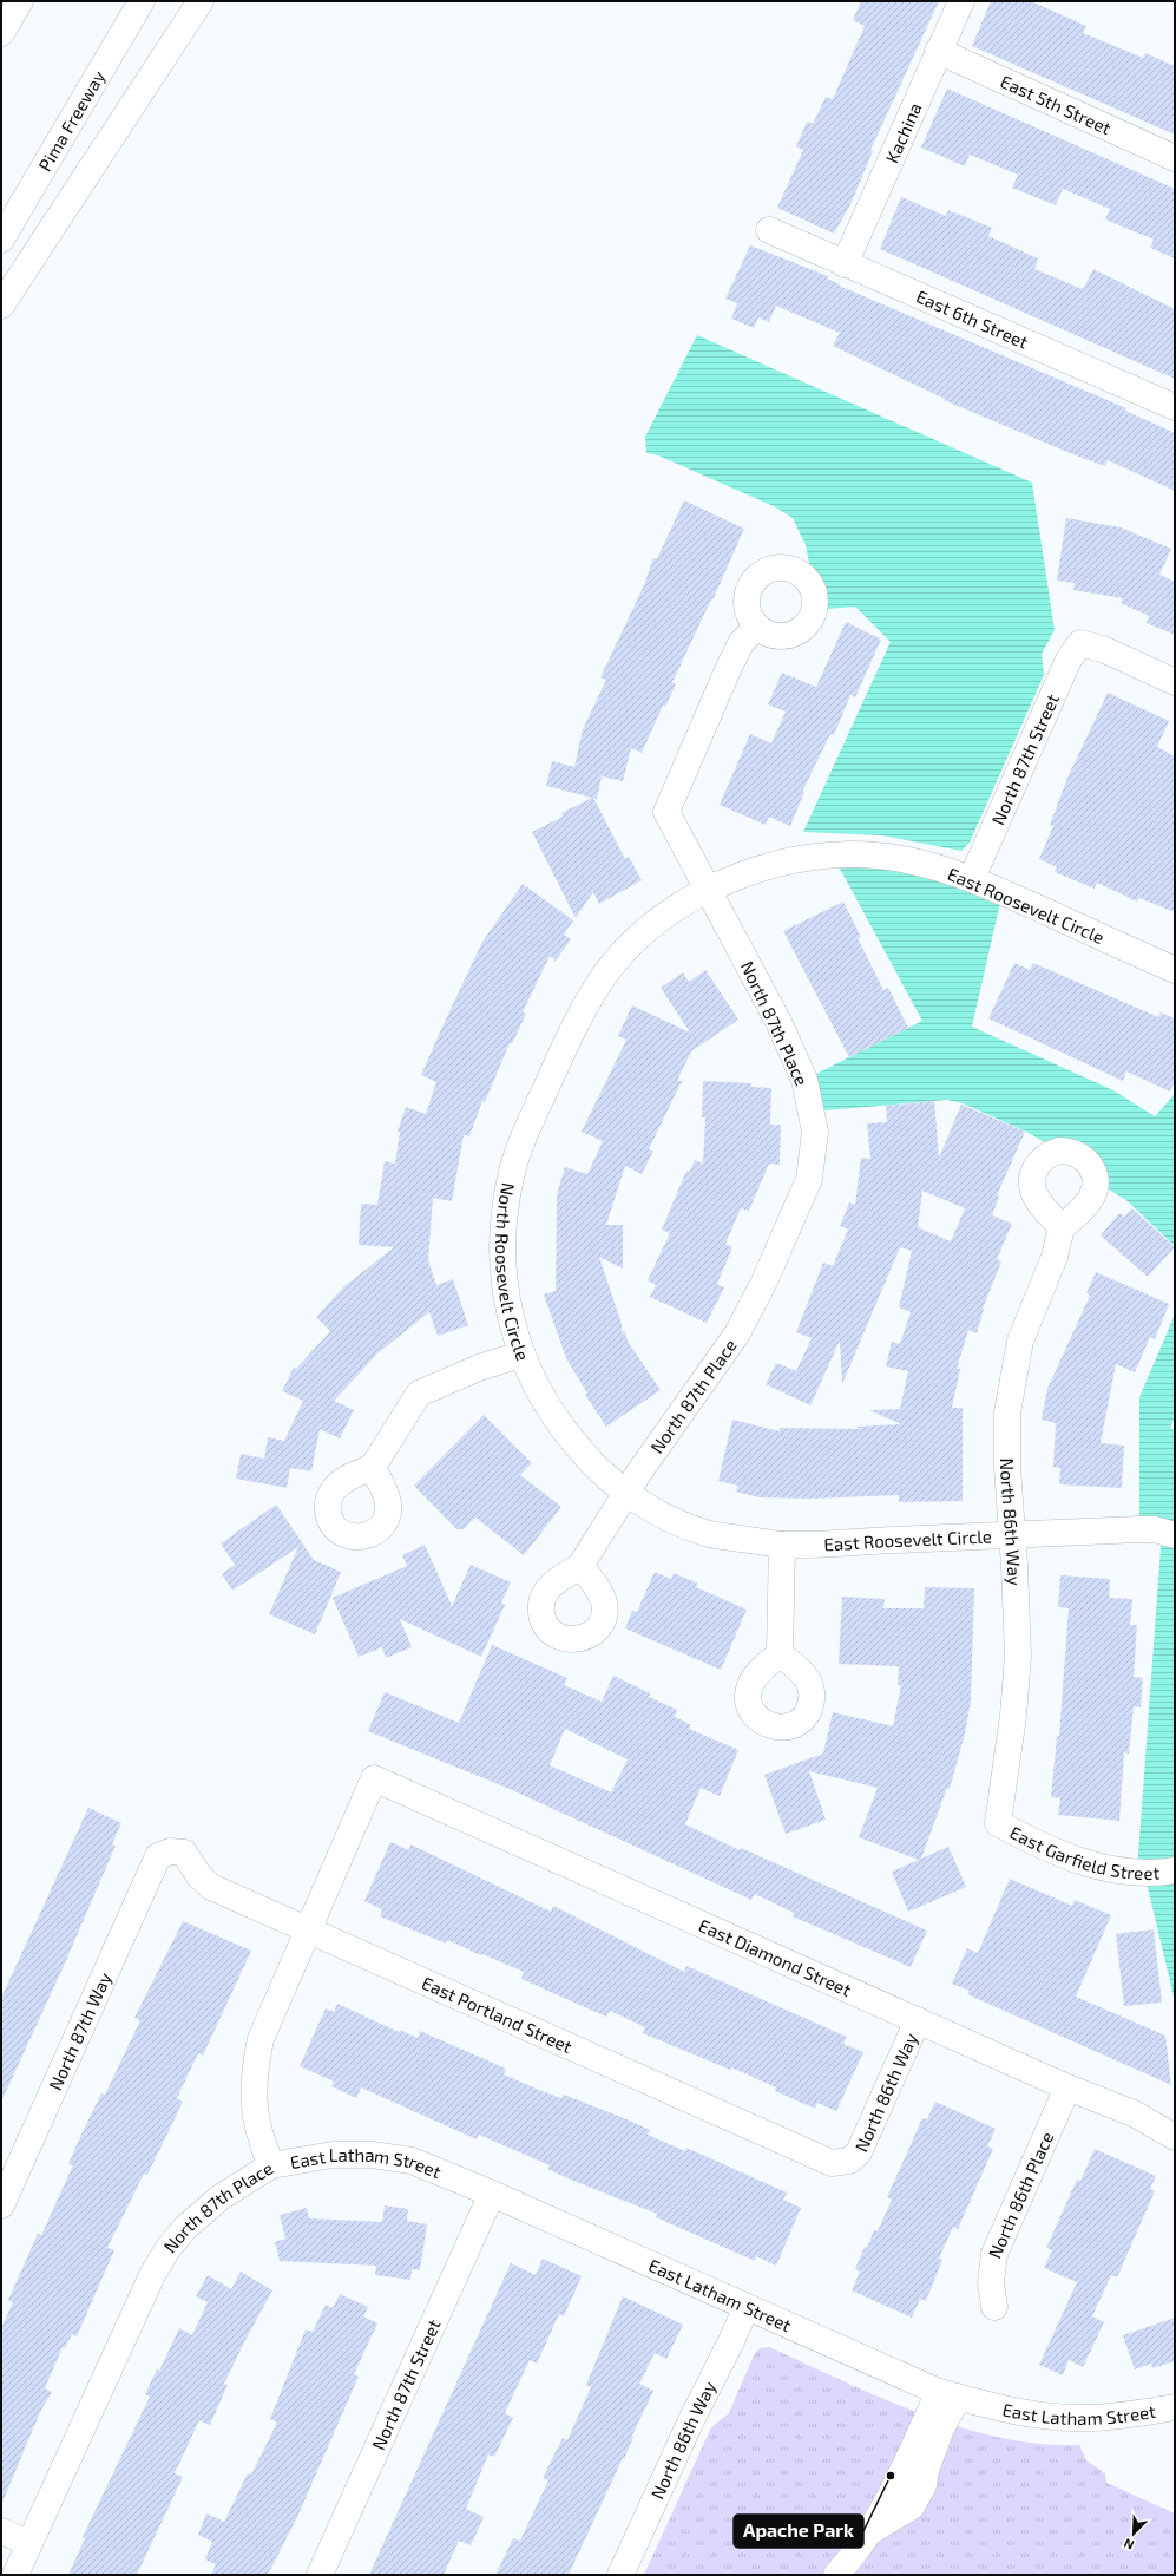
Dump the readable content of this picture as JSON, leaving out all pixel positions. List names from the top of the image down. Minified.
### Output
{"streets":{"main road":["East 5th Street","Pima Freeway","Kachina","East 6th Street","North 87th Street","East Roosevelt Circle","North 87th Place","North Roosevelt Circle","North 86th Way","East Garfield Street","East Diamond Street","East Portland Street","North 87th Way","East Latham Street","North 86th Place"]},"crossings":[["East 5th Street","Kachina"],["Kachina","East 6th Street"],["North 87th Street","East Roosevelt Circle"],["North 87th Street","East Latham Street"],["East Roosevelt Circle","North 87th Place"],["East Roosevelt Circle","North Roosevelt Circle"],["East Roosevelt Circle","North 86th Way"],["North 87th Place","North Roosevelt Circle"],["North 87th Place","East Diamond Street"],["North 87th Place","East Portland Street"],["North 87th Place","East Latham Street"],["North 86th Way","East Garfield Street"],["North 86th Way","East Diamond Street"],["North 86th Way","East Portland Street"],["North 86th Way","East Latham Street"],["East Diamond Street","North 86th Place"],["East Portland Street","North 87th Way"]],"places":["Apache Park"],"north":"bottom left"}
